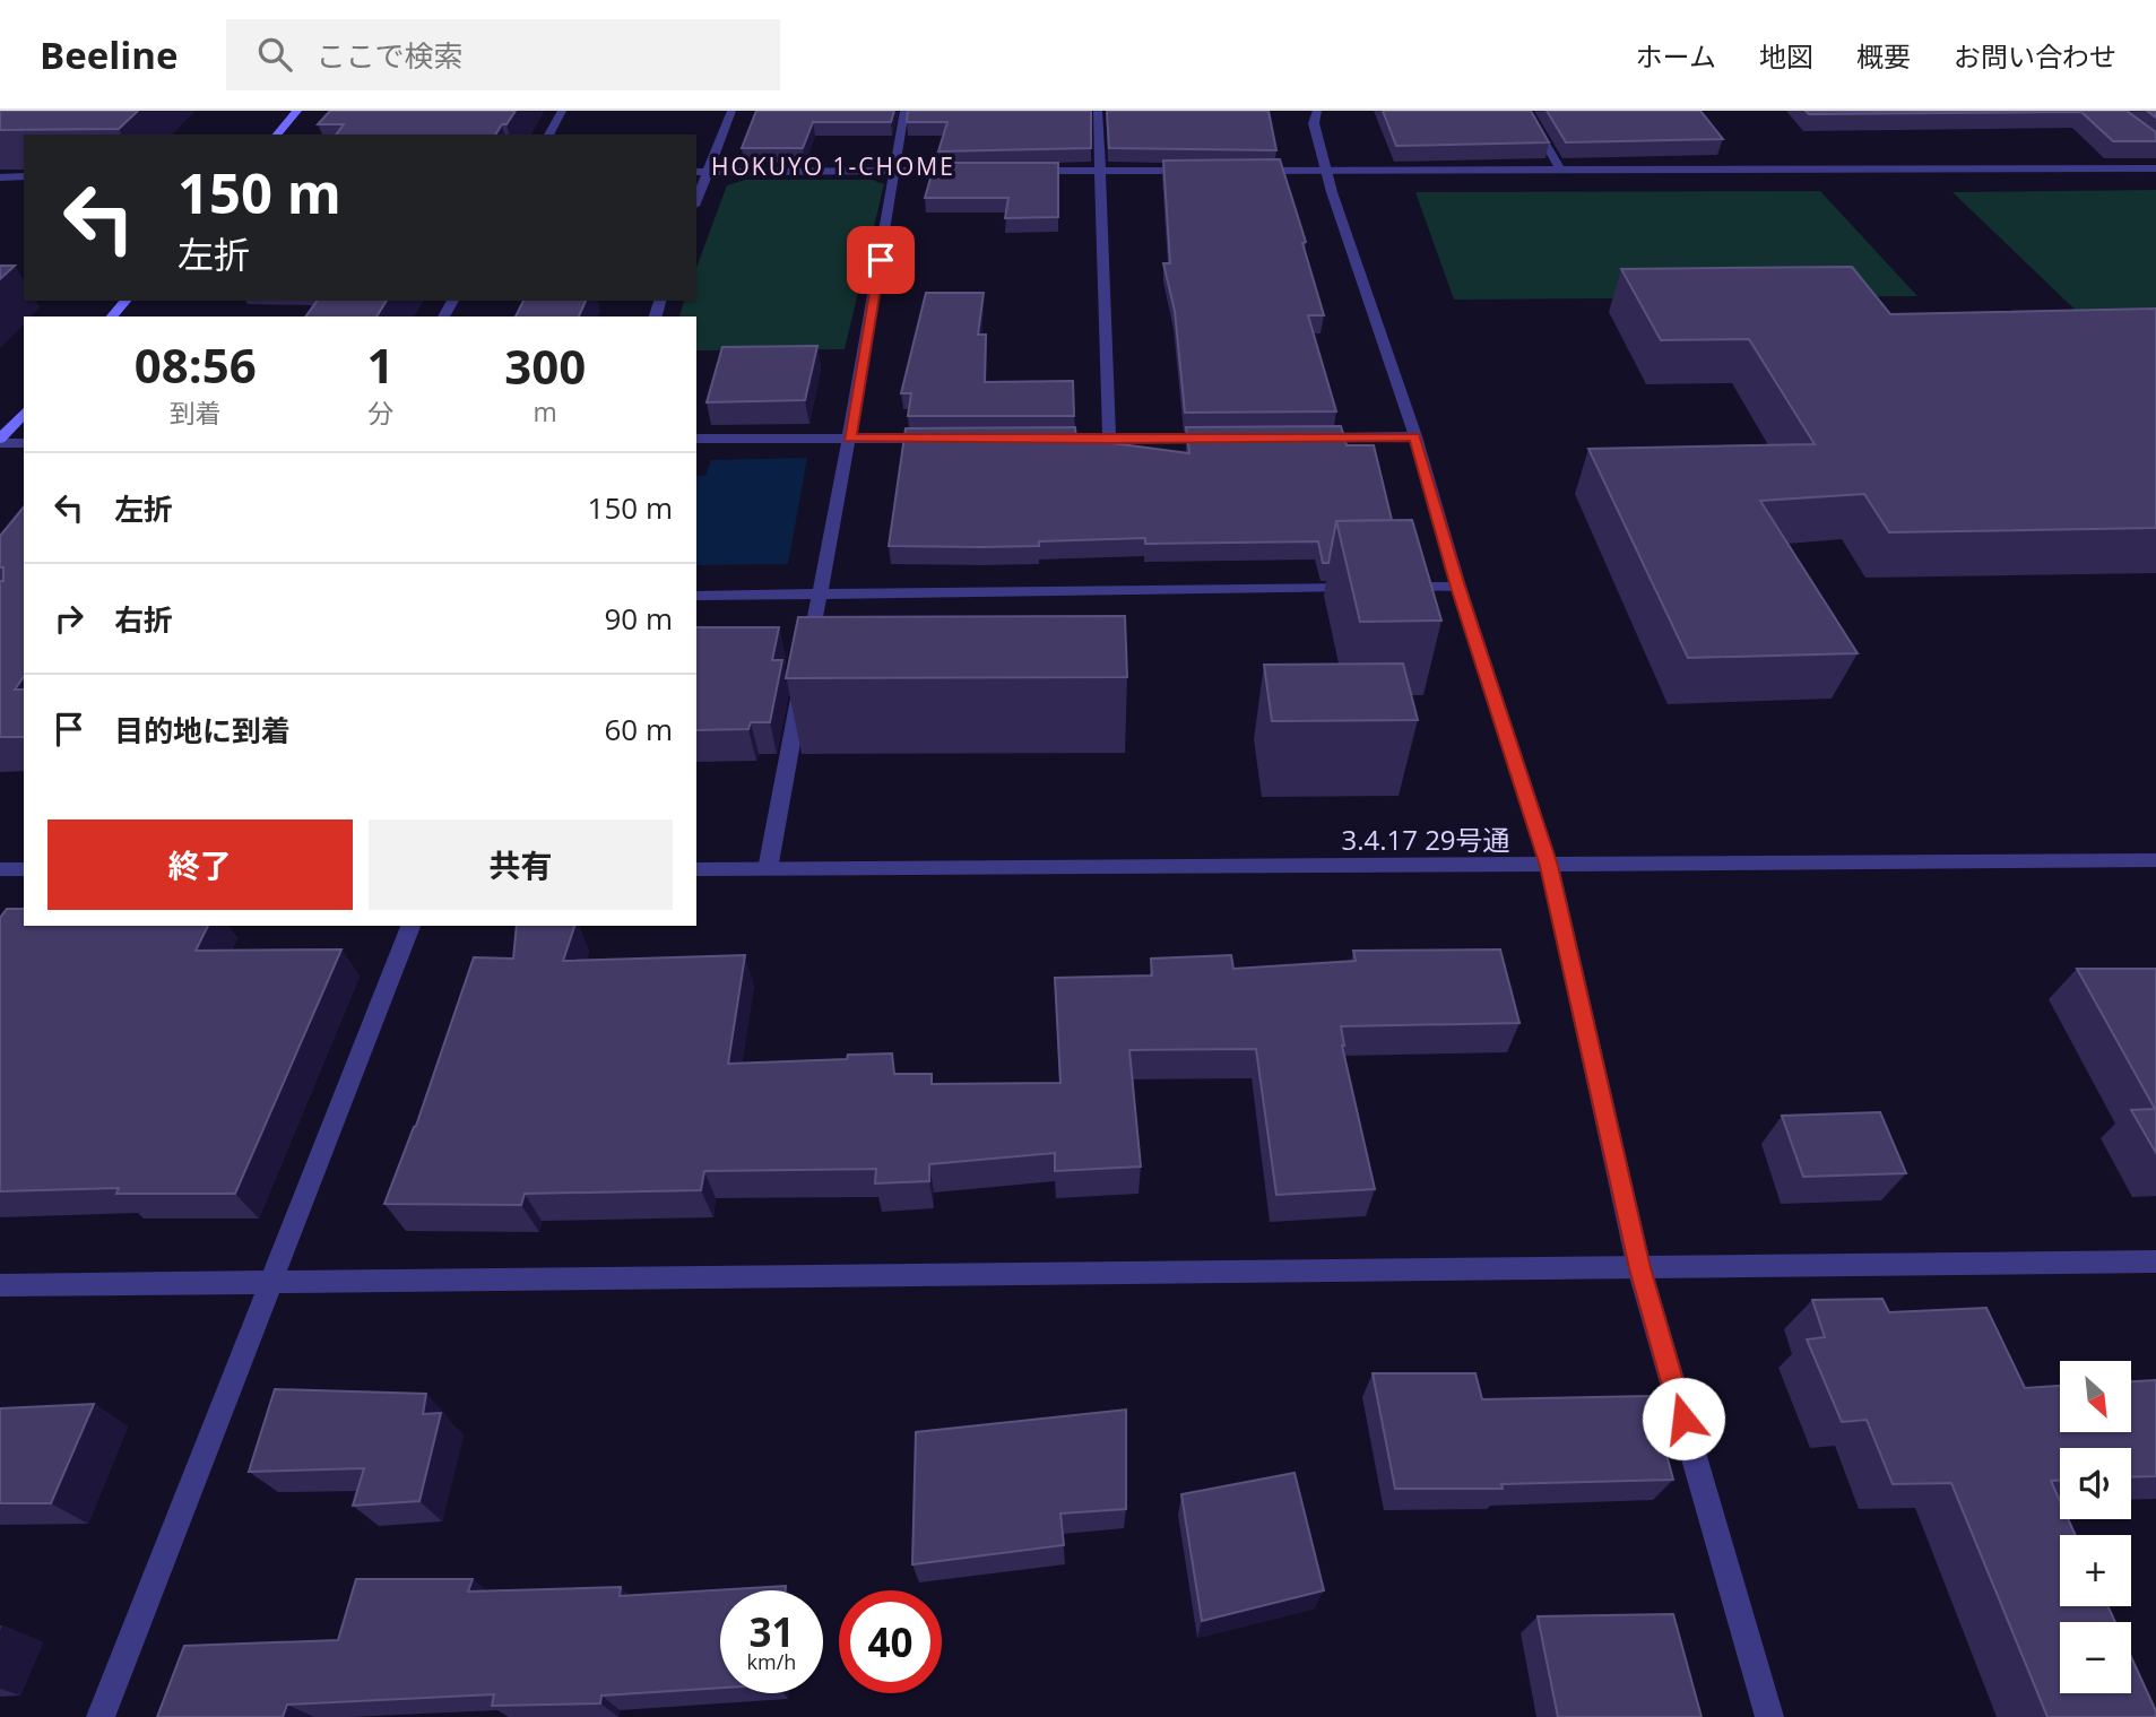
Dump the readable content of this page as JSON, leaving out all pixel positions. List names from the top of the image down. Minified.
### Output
{"streets":{"street":["3.4.17 29号通"]},"districts":["HOKUYO 1-CHOME"],"north":"bottom right","page":{"header":"Beeline","search":"ここで検索","nav":["ホーム","地図","概要","お問い合わせ"],"turn":["150 m","左折"],"eta":["08:56","到着","1","分","300","m"],"list":[{"name":"左折","value":"150 m"},{"name":"右折","value":"90 m"},{"name":"目的地に到着","value":"60 m"}],"buttons":["終了","共有"],"map_buttons":["+","−"],"speed":"31 km/h","limit":"40"}}
